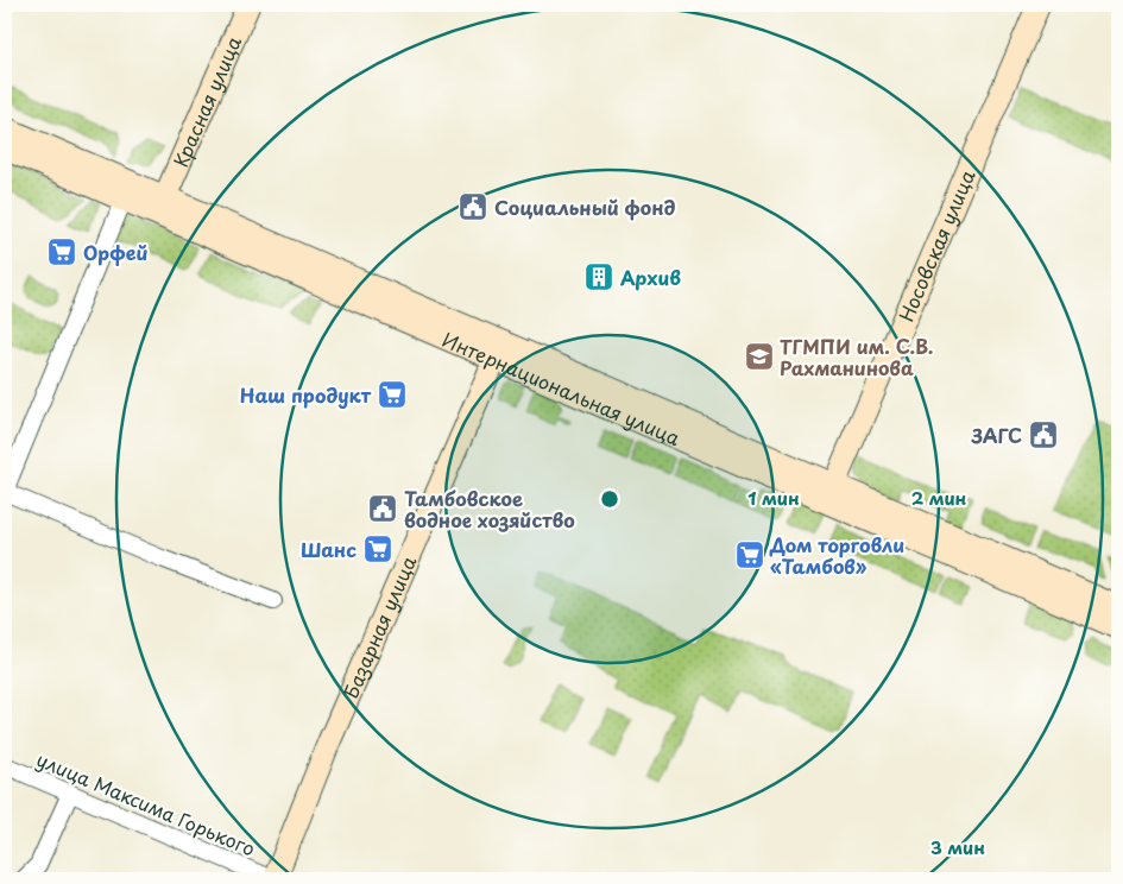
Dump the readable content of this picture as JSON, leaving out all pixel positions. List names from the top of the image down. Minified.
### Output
{"streets":{"main road":["Красная улица","Носовская улица","Интернациональная улица","Базарная улица"],"street":["улица Максима Горького"]},"crossings":[["Красная улица","Интернациональная улица"],["Носовская улица","Интернациональная улица"],["Интернациональная улица","Базарная улица"],["Базарная улица","улица Максима Горького"]],"places":{"public building":["Социальный фонд","ЗАГС","Тамбовское водное хозяйство"],"supermarket":["Орфей","Наш продукт","Шанс","Дом торговли «Тамбов»"],"building":["Архив"],"school or university":["ТГМПИ им. С.В. Рахманинова"]},"rings":["1 мин","2 мин","3 мин"]}
